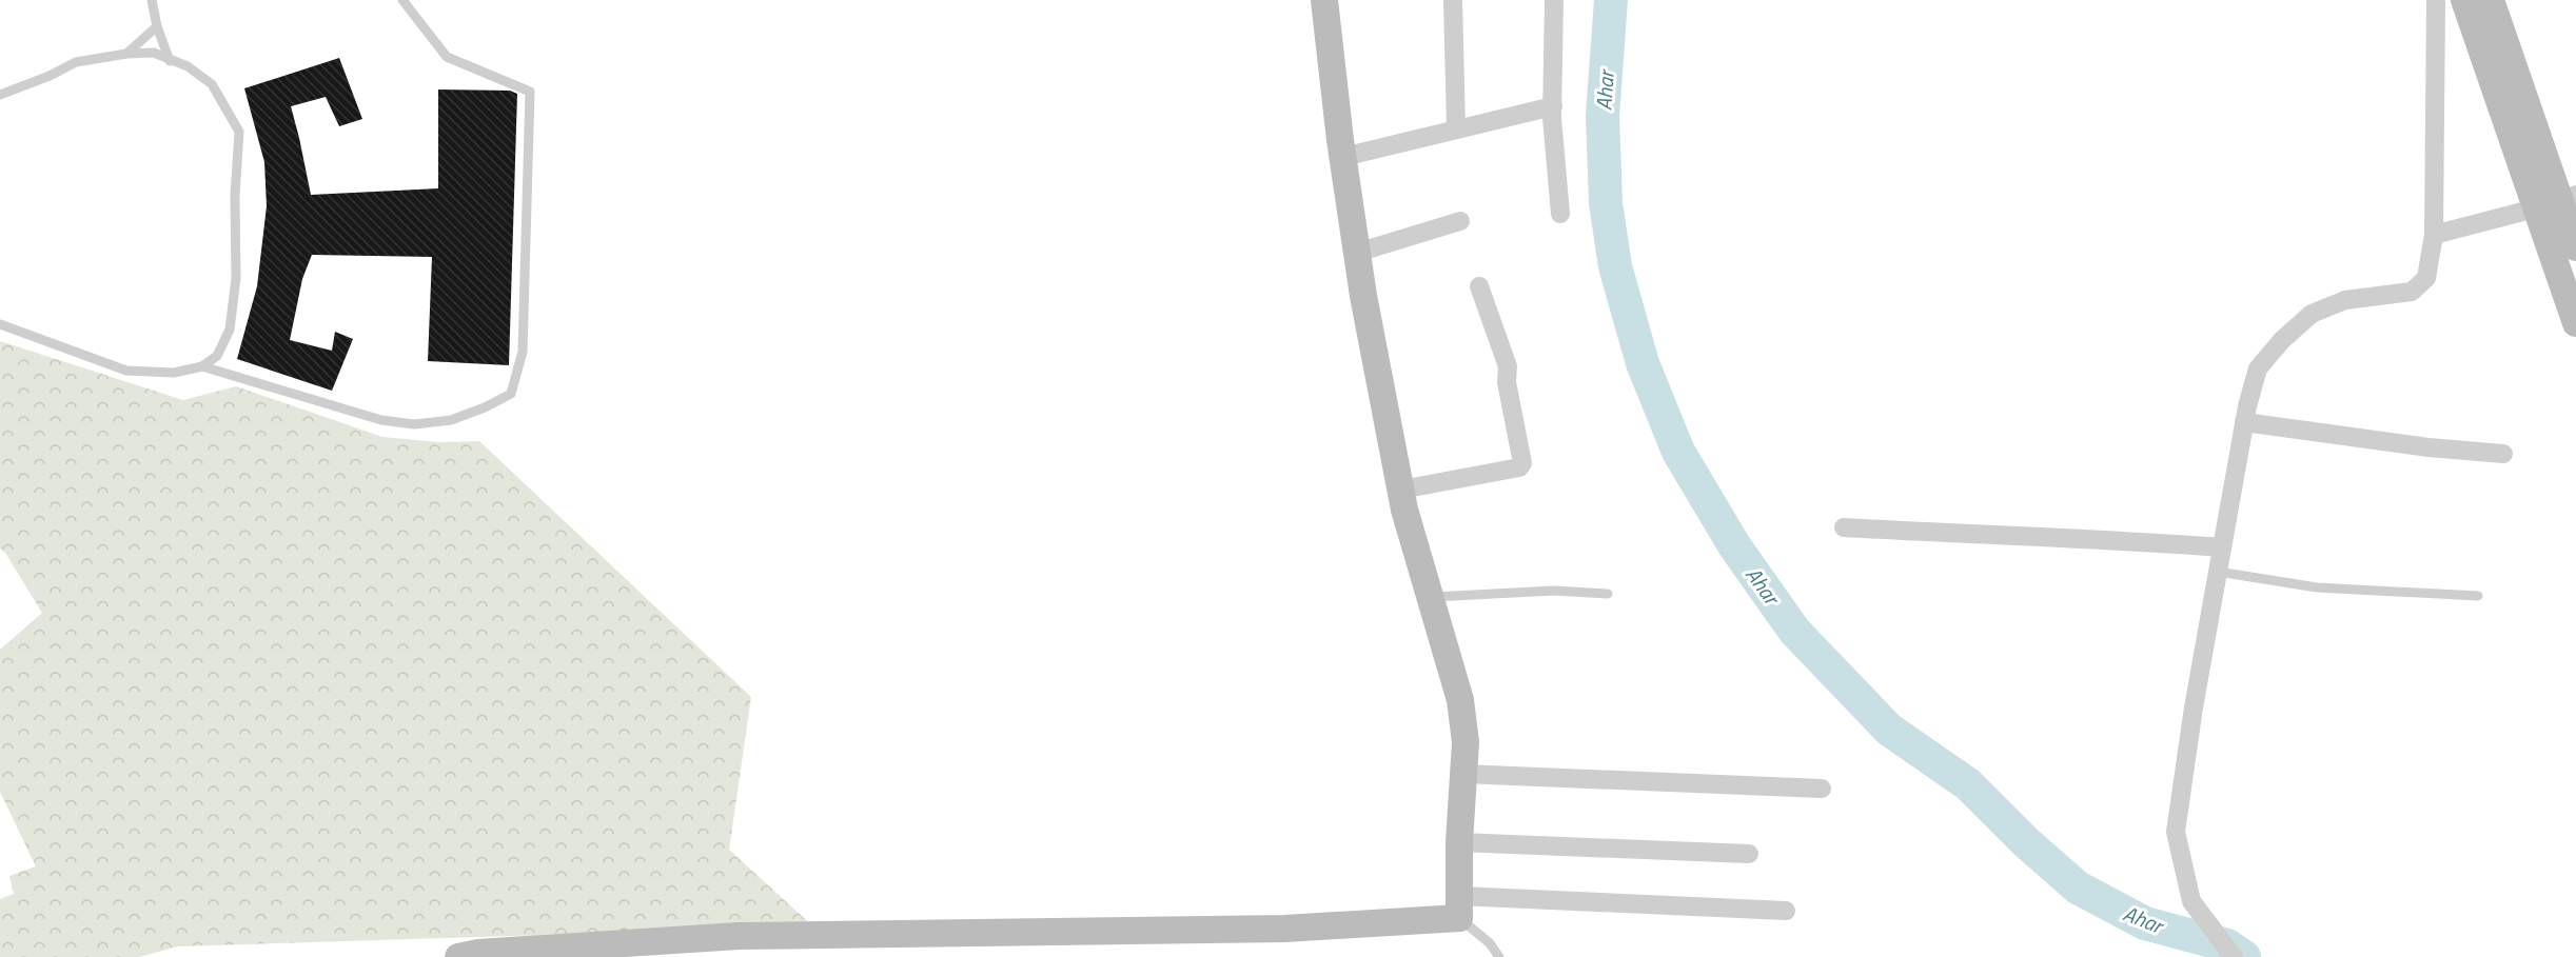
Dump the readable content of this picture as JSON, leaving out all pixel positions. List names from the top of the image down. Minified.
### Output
{"water":["Ahar"]}
